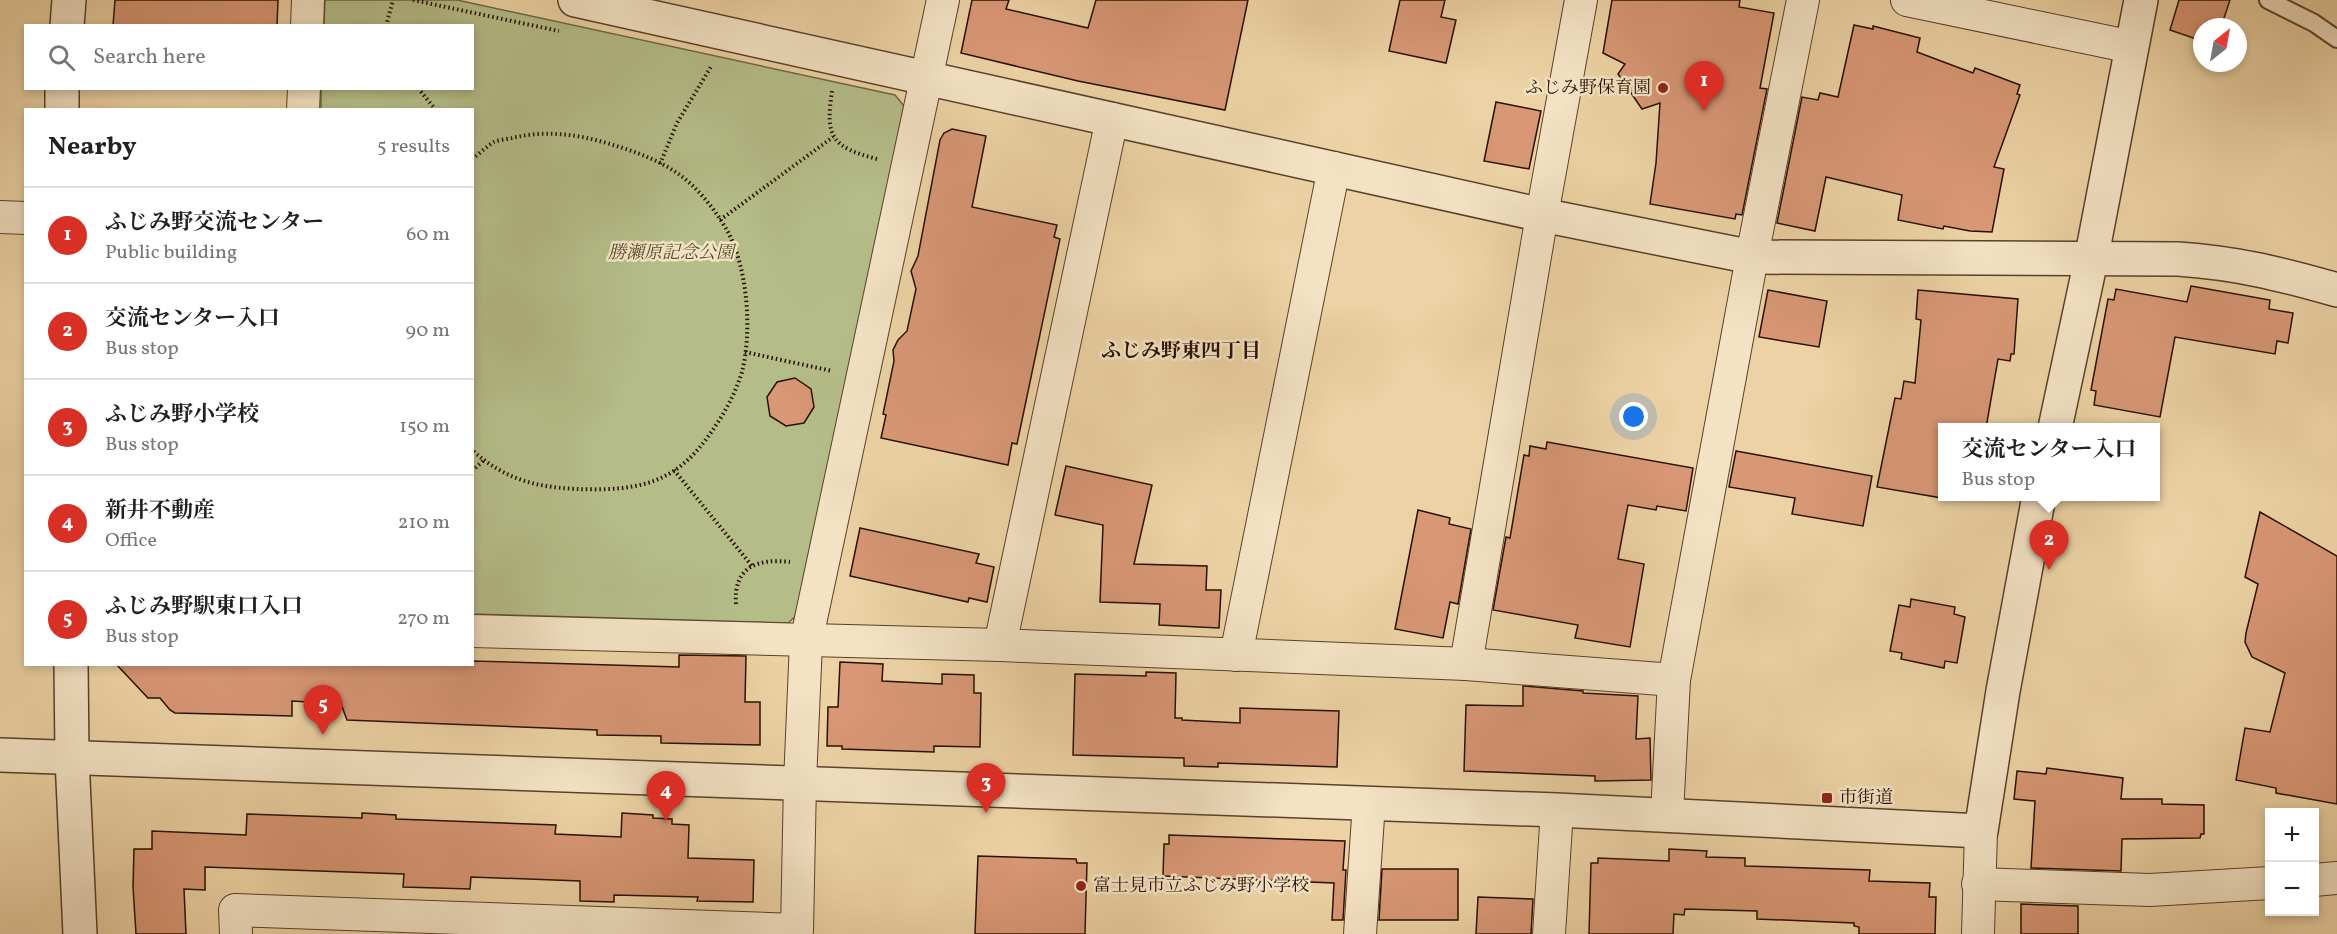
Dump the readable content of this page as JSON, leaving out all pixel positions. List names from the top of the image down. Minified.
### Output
{"districts":["ふじみ野東四丁目"],"parks":["勝瀬原記念公園"],"places":{"other":["ふじみ野保育園","富士見市立ふじみ野小学校"],"transit":["市街道"]},"north":"top right","page":{"search":"Search here","pins":["1","2","5","3","4"],"heading":["Nearby","5 results"],"list":[{"mark":"1","name":"ふじみ野交流センター","note":"Public building","value":"60 m"},{"mark":"2","name":"交流センター入口","note":"Bus stop","value":"90 m"},{"mark":"3","name":"ふじみ野小学校","note":"Bus stop","value":"150 m"},{"mark":"4","name":"新井不動産","note":"Office","value":"210 m"},{"mark":"5","name":"ふじみ野駅東口入口","note":"Bus stop","value":"270 m"}],"popup":["交流センター入口","Bus stop"],"map_buttons":["+","−"]}}
